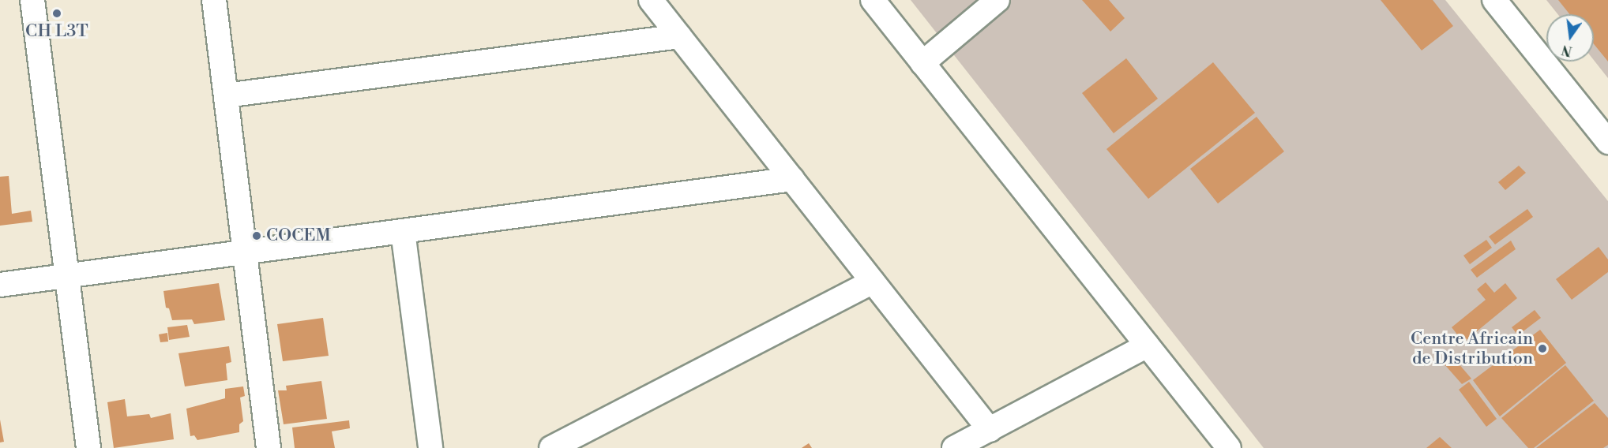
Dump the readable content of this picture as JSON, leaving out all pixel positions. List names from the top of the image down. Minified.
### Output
{"places":["CH L3T","COCEM","Centre Africain de Distribution"],"north":"bottom"}
